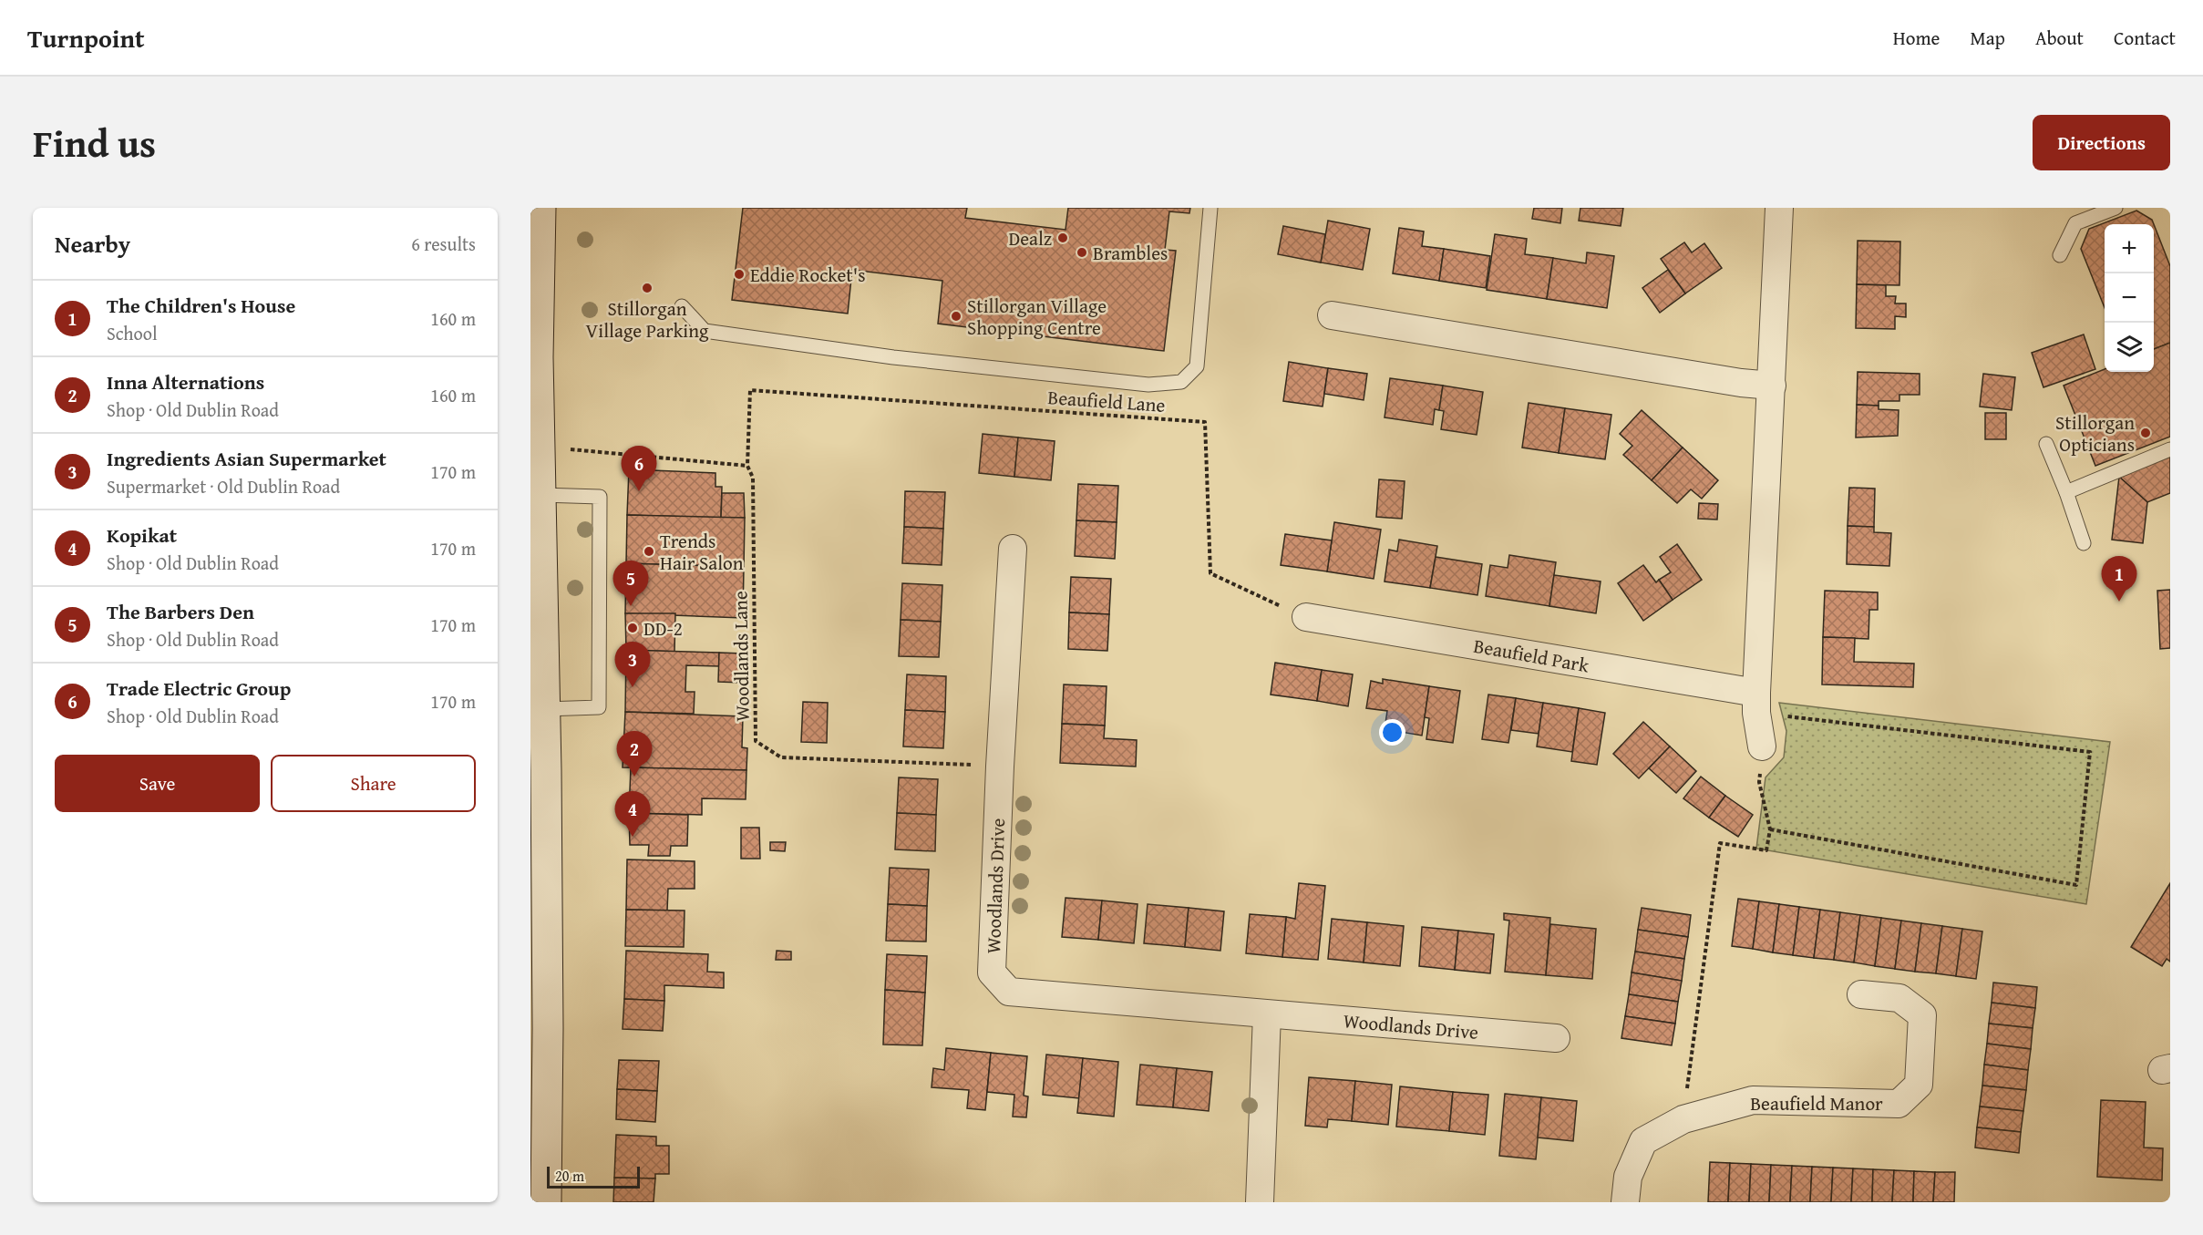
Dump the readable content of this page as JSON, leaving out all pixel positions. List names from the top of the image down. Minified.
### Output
{"streets":{"street":["Beaufield Park","Woodlands Drive","Beaufield Manor"],"path":["Beaufield Lane","Woodlands Lane"]},"crossings":[["Beaufield Lane","Beaufield Park"],["Beaufield Lane","Woodlands Lane"],["Woodlands Lane","Woodlands Drive"]],"places":["Dealz","Brambles","Eddie Rocket's","Stillorgan Village Parking","Stillorgan Village Shopping Centre","Stillorgan Opticians","Trends Hair Salon","DD-2"],"scale_bar":"20 m","page":{"header":"Turnpoint","nav":["Home","Map","About","Contact"],"title":"Find us","buttons":["Directions",["Save","Share"]],"heading":["Nearby","6 results"],"map_buttons":["+","−"],"list":[{"mark":"1","name":"The Children's House","note":"School","value":"160 m"},{"mark":"2","name":"Inna Alternations","note":"Shop · Old Dublin Road","value":"160 m"},{"mark":"3","name":"Ingredients Asian Supermarket","note":"Supermarket · Old Dublin Road","value":"170 m"},{"mark":"4","name":"Kopikat","note":"Shop · Old Dublin Road","value":"170 m"},{"mark":"5","name":"The Barbers Den","note":"Shop · Old Dublin Road","value":"170 m"},{"mark":"6","name":"Trade Electric Group","note":"Shop · Old Dublin Road","value":"170 m"}],"pins":["6","1","5","3","2","4"],"scale":"20 m"}}
